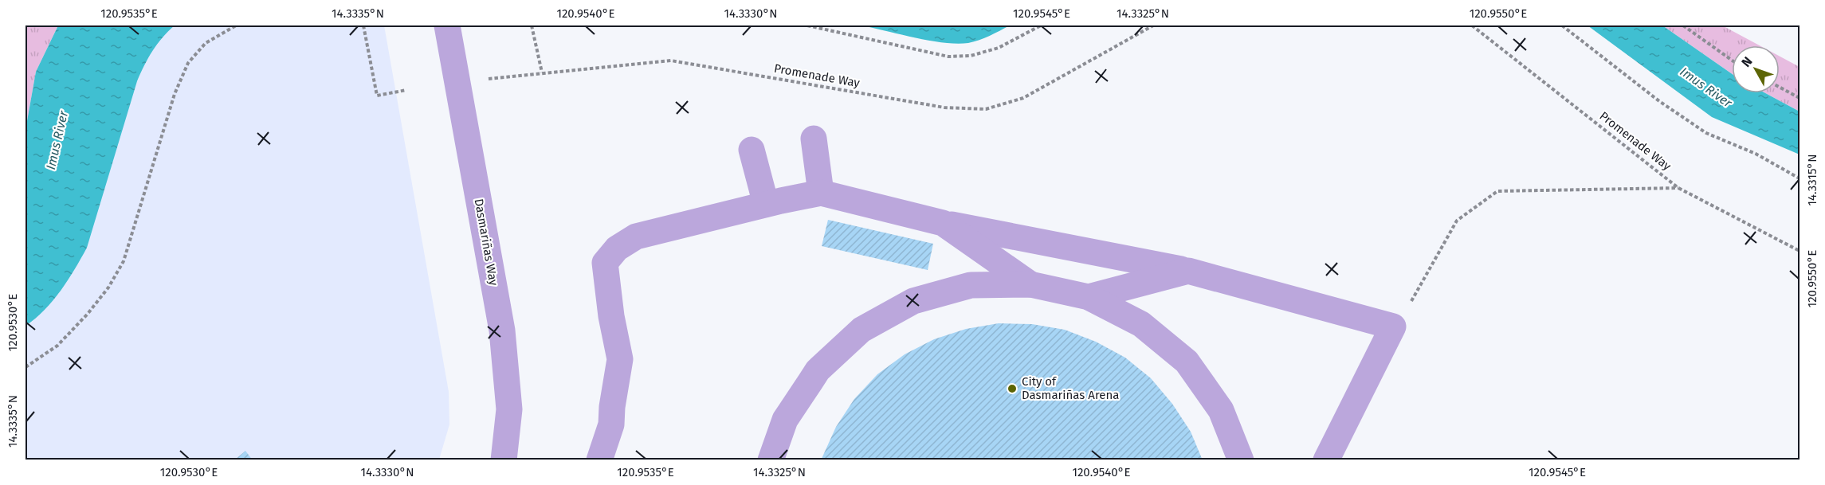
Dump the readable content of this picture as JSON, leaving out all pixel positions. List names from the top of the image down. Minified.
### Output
{"streets":{"street":["Dasmariñas Way"],"path":["Promenade Way"]},"crossings":[["Promenade Way","Dasmariñas Way"]],"water":["Imus River"],"places":["City of Dasmariñas Arena"],"north":"top left","coordinates":["120.9535°E","14.3335°N","120.9540°E","14.3330°N","120.9545°E","14.3325°N","120.9550°E","14.3315°N","120.9530°E"]}
